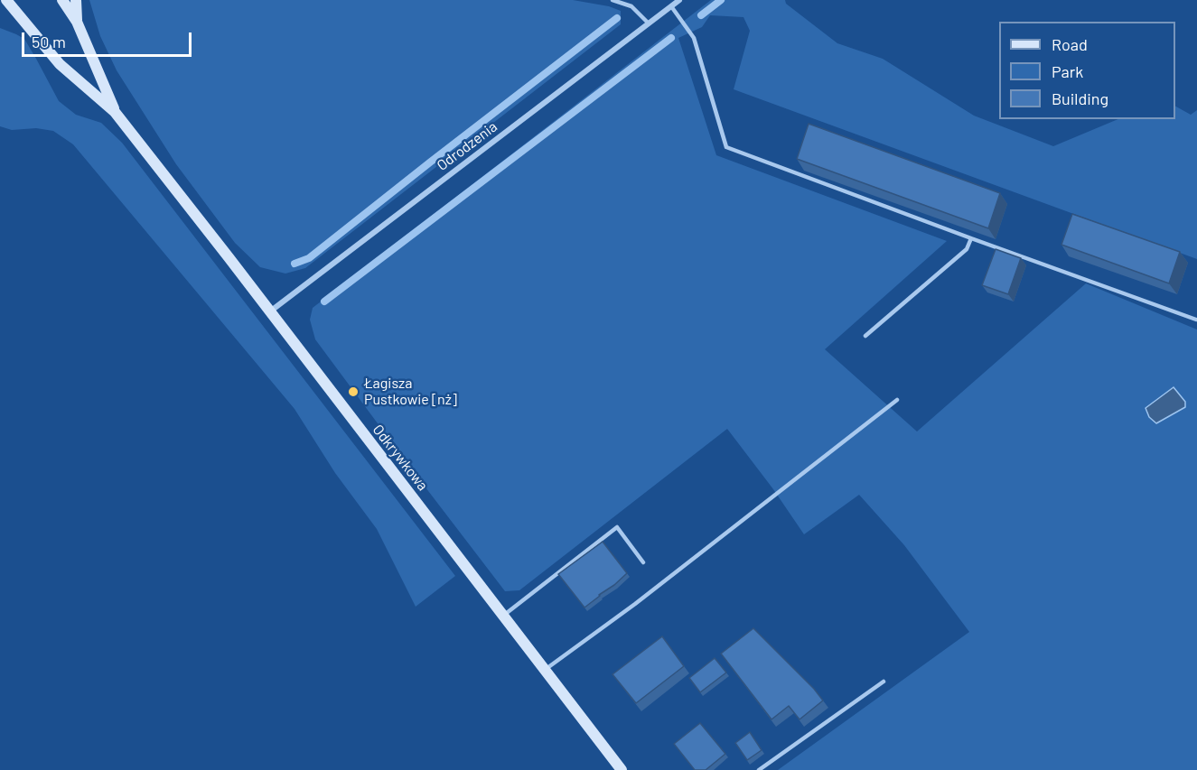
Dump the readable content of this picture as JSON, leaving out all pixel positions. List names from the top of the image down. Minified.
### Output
{"streets":{"street":["Odrodzenia","Odkrywkowa"]},"crossings":[["Odrodzenia","Odkrywkowa"]],"places":["Łagisza Pustkowie [nż]"],"legend":["Road","Park","Building"],"scale_bar":"50 m"}
